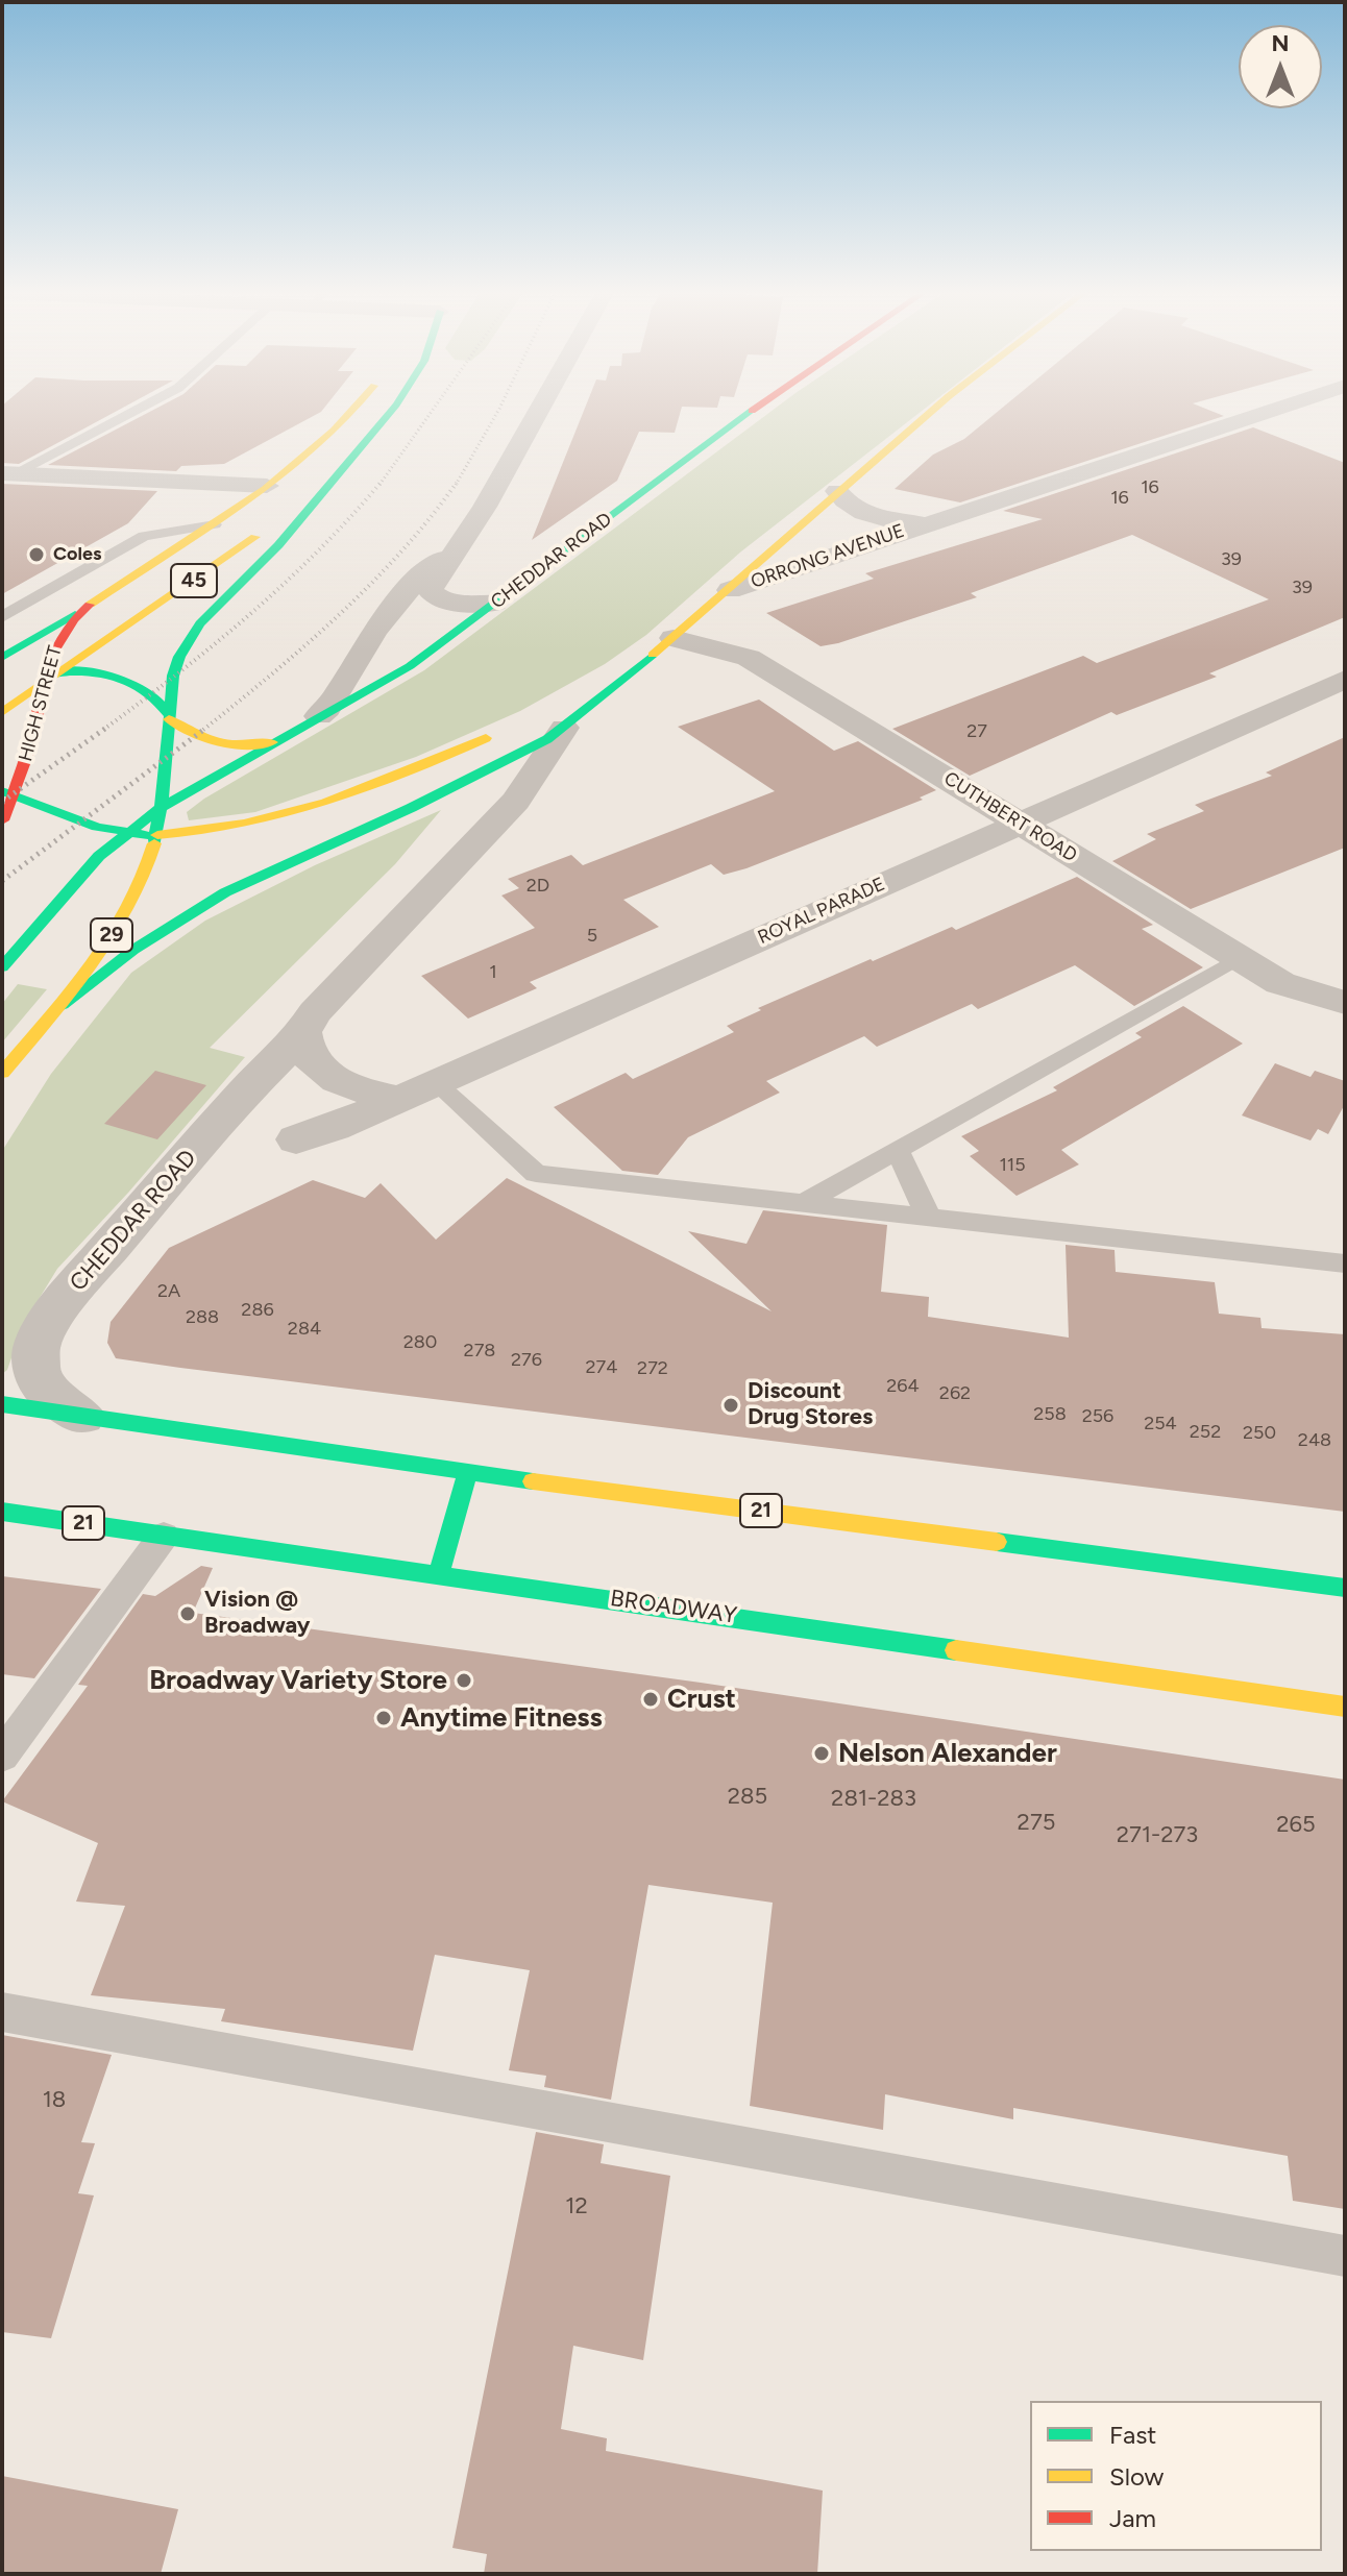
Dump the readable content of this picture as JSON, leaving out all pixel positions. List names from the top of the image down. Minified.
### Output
{"streets":{"main road":["CHEDDAR ROAD","45","HIGH STREET","29","21","BROADWAY"],"street":["ORRONG AVENUE","CUTHBERT ROAD","ROYAL PARADE"]},"crossings":[["ORRONG AVENUE","CHEDDAR ROAD"],["CHEDDAR ROAD","45"],["CHEDDAR ROAD","HIGH STREET"],["CHEDDAR ROAD","CUTHBERT ROAD"],["CHEDDAR ROAD","29"],["CHEDDAR ROAD","21"],["45","HIGH STREET"],["45","29"],["HIGH STREET","29"],["CUTHBERT ROAD","ROYAL PARADE"]],"places":["Coles","Discount Drug Stores","Vision @ Broadway","Broadway Variety Store","Crust","Anytime Fitness","Nelson Alexander"],"house_numbers":["16","16","39","39","27","2D","5","1","115","2A","286","288","284","280","278","276","274","272","264","262","258","256","254","252","250","248","285","281-283","275","265","271-273","18","12"],"legend":["Fast","Slow","Jam"],"north":"top"}
